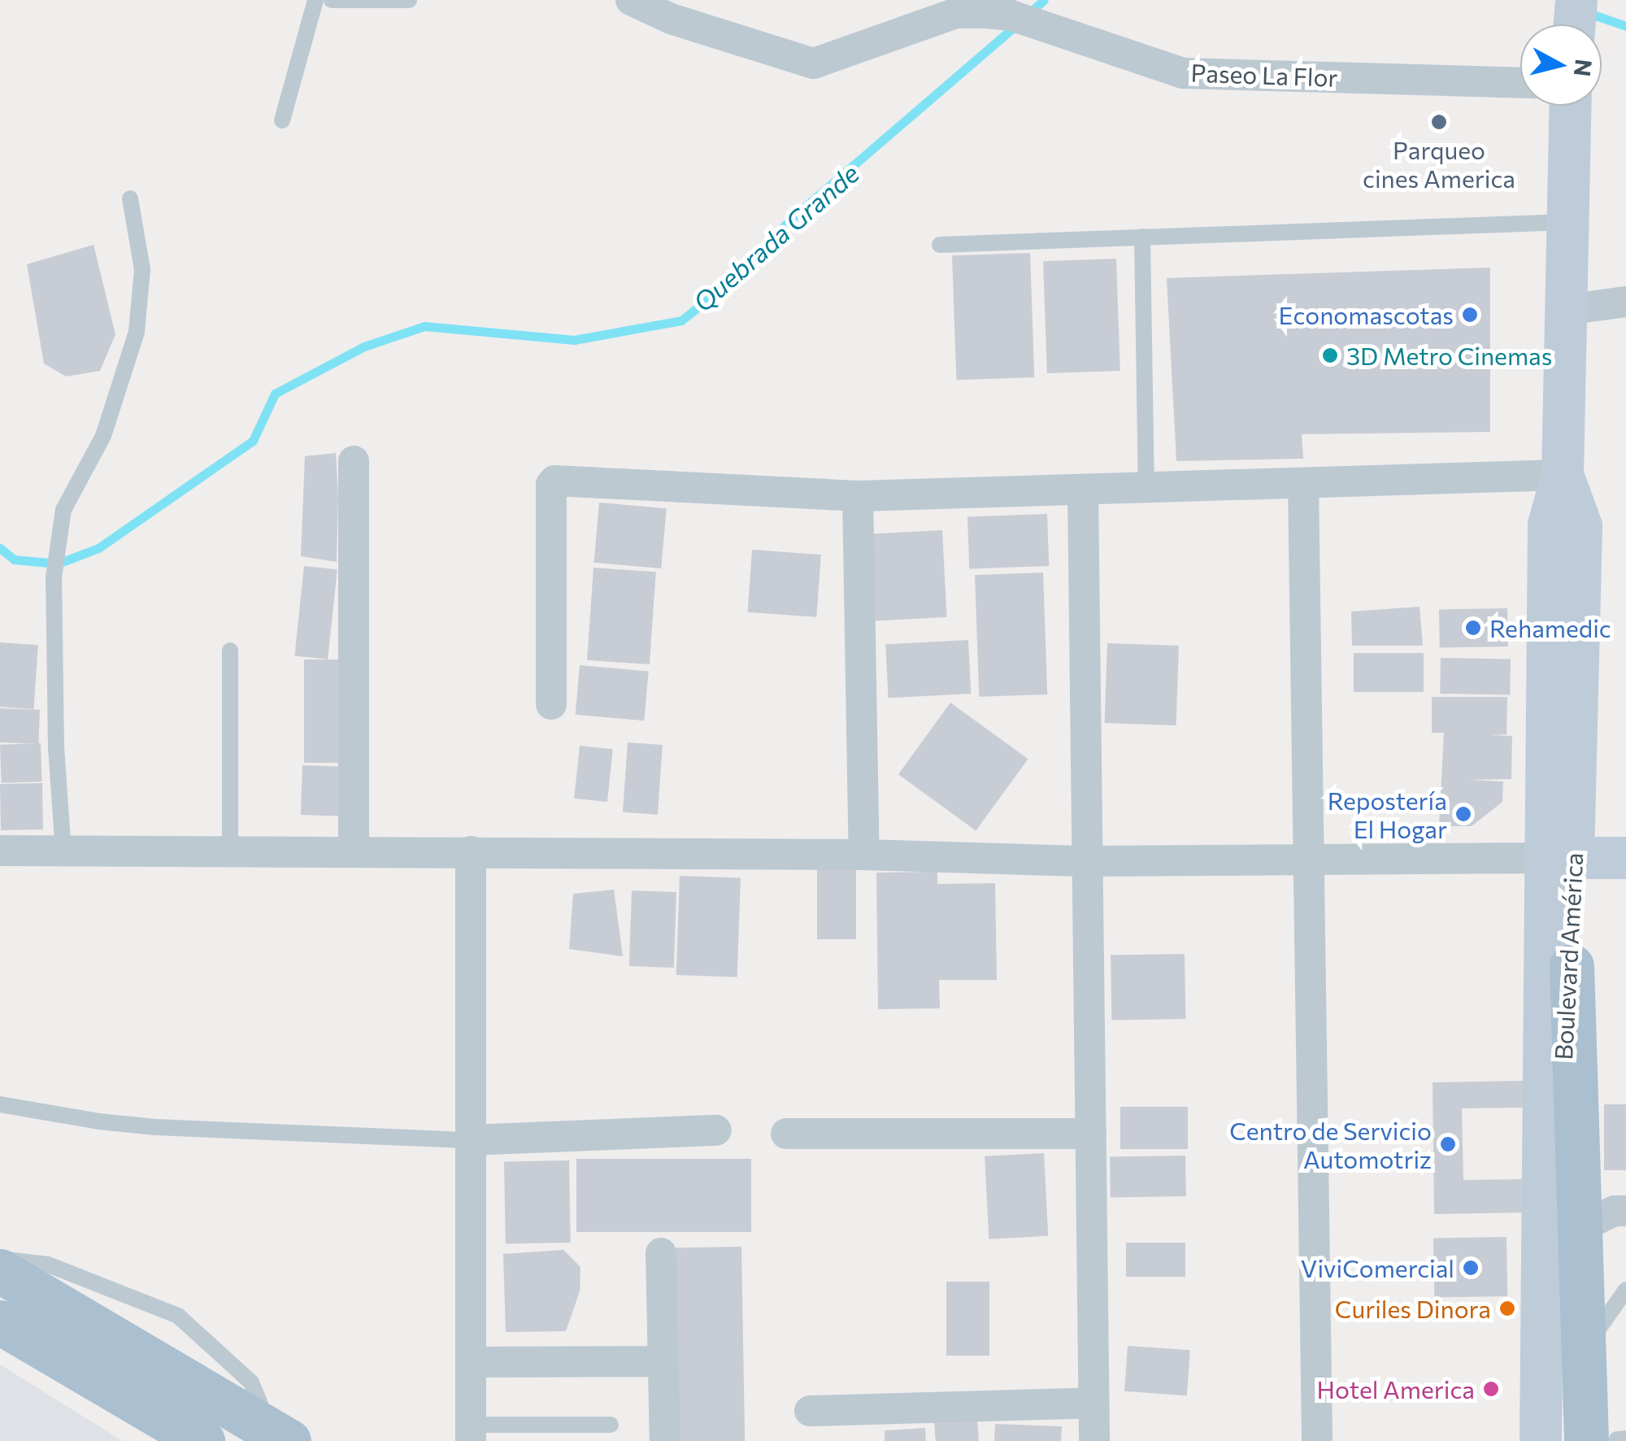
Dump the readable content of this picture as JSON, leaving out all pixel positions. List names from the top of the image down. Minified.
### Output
{"streets":{"main road":["Boulevard América"],"street":["Paseo La Flor"]},"water":["Quebrada Grande"],"places":["Parqueo cines America","Economascotas","3D Metro Cinemas","Rehamedic","Repostería El Hogar","Centro de Servicio Automotriz","ViviComercial","Curiles Dinora","Hotel America"],"north":"right"}
